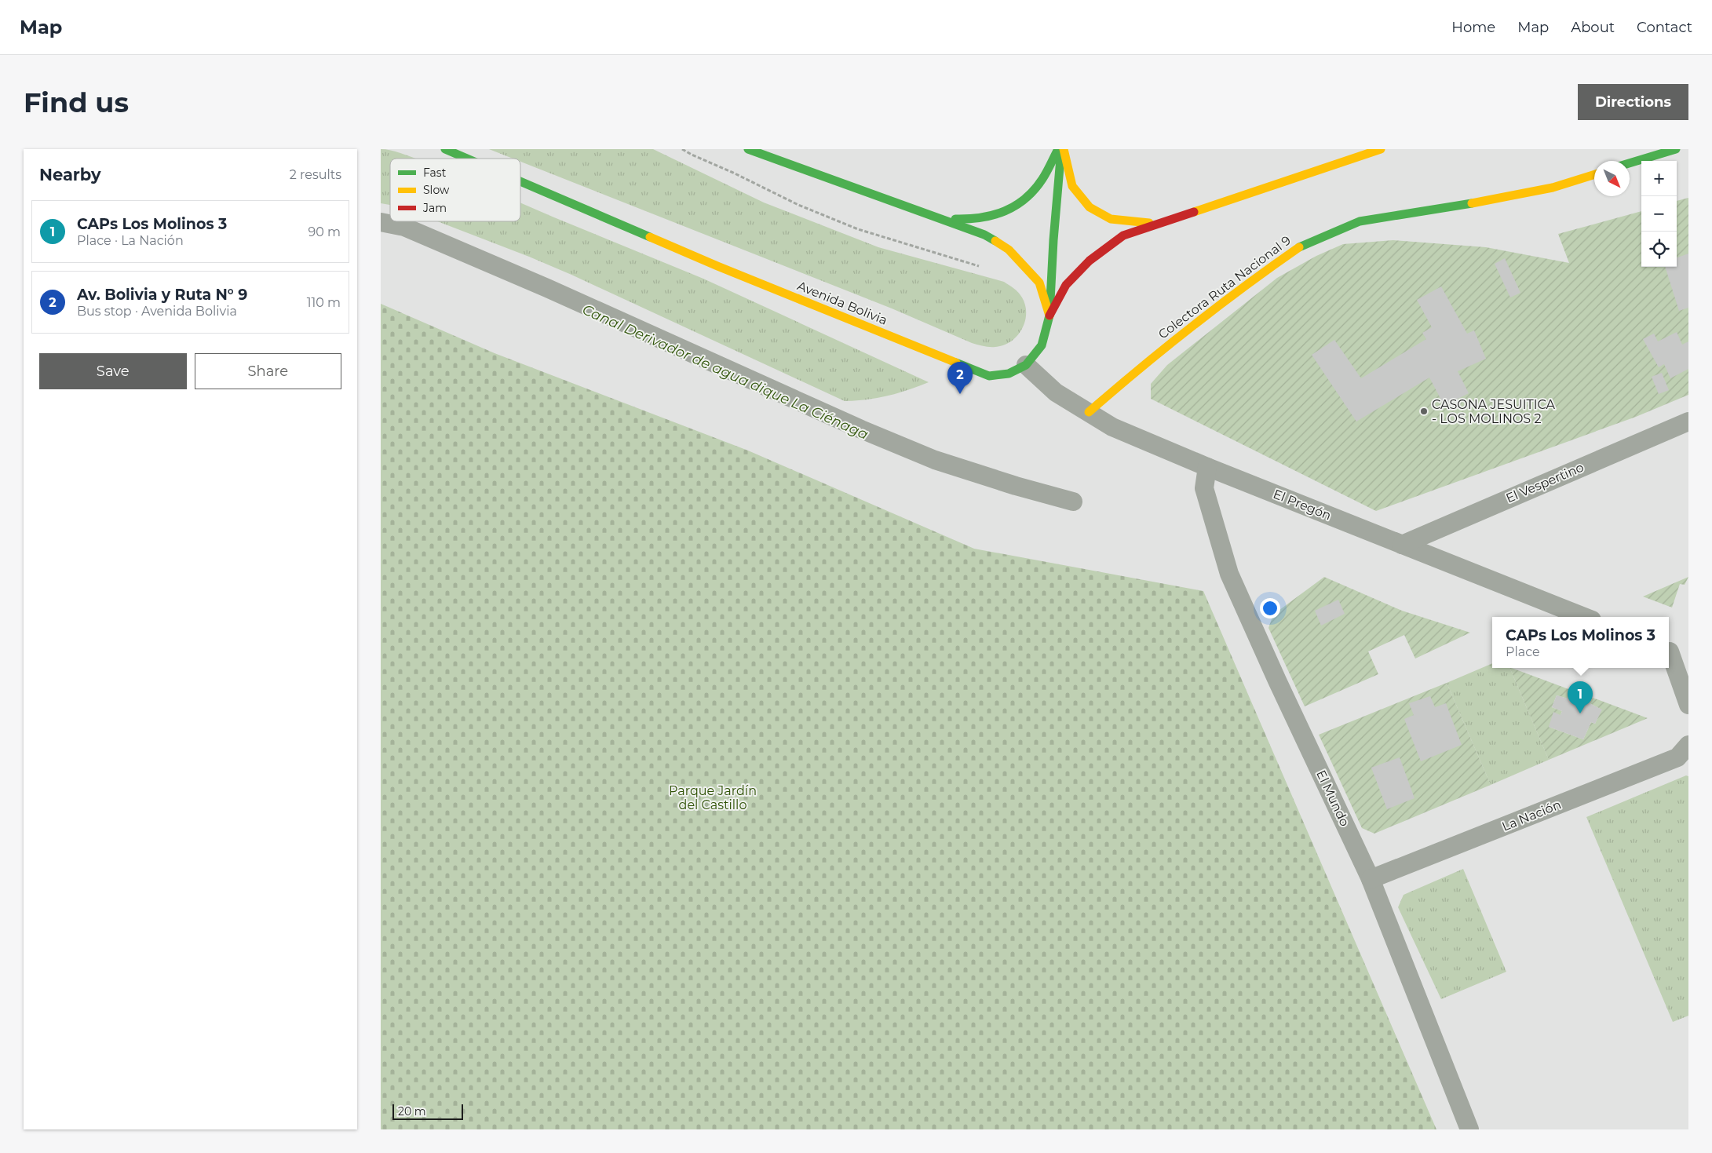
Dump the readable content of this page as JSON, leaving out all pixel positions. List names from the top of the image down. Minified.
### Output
{"streets":{"main road":["Colectora Ruta Nacional 9","Avenida Bolivia"],"street":["El Vespertino","El Pregón","El Mundo","La Nación"]},"crossings":[["Colectora Ruta Nacional 9","El Pregón"],["Avenida Bolivia","El Pregón"],["El Vespertino","El Pregón"],["El Pregón","El Mundo"],["El Mundo","La Nación"]],"water":["Canal Derivador de agua dique La Ciénaga"],"parks":["Parque Jardín del Castillo"],"places":["CASONA JESUITICA - LOS MOLINOS 2"],"legend":["Fast","Slow","Jam"],"scale_bar":"20 m","north":"bottom right","page":{"header":"Map","nav":["Home","Map","About","Contact"],"buttons":["Directions",["Save","Share"]],"title":"Find us","heading":["Nearby","2 results"],"map_buttons":["+","−"],"list":[{"mark":"1","name":"CAPs Los Molinos 3","note":"Place · La Nación","value":"90 m"},{"mark":"2","name":"Av. Bolivia y Ruta N° 9","note":"Bus stop · Avenida Bolivia","value":"110 m"}],"pins":["2","1"],"popup":["CAPs Los Molinos 3","Place"],"scale":"20 m"}}
